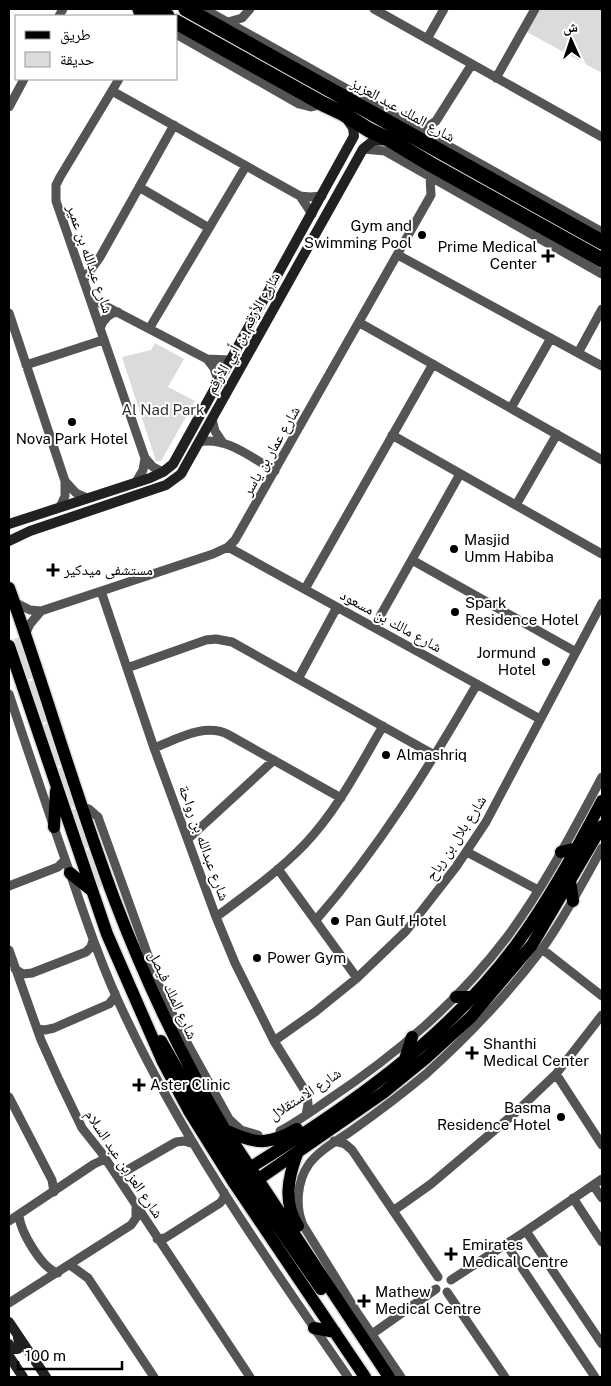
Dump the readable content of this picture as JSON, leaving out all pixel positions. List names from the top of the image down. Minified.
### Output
{"streets":{"highway":["شارع الملك عبد العزيز"],"main road":["شارع الملك فيصل","شارع الاستقلال"],"street":["شارع عبدالله بن عمير","شارع الأرقم بن أبي الأرقم","شارع عمار بن ياسر","شارع مالك بن مسعود","شارع بلال بن رباح","شارع عبدالله بن رواحة","شارع العز بن عبد السلام"]},"crossings":[["شارع عمار بن ياسر","شارع مالك بن مسعود"],["شارع عمار بن ياسر","شارع عبدالله بن رواحة"],["شارع مالك بن مسعود","شارع بلال بن رباح"],["شارع بلال بن رباح","شارع عبدالله بن رواحة"],["شارع الملك فيصل","شارع الاستقلال"]],"parks":["Al Nad Park"],"places":{"other":["Gym and Swimming Pool","Nova Park Hotel","Masjid Umm Habiba","Spark Residence Hotel","Jormund Hotel","Almashriq","Pan Gulf Hotel","Power Gym","Basma Residence Hotel"],"health":["Prime Medical Center","مستشفى ميدكير","Shanthi Medical Center","Aster Clinic","Emirates Medical Centre","Mathew Medical Centre"]},"legend":["طريق","حديقة"],"scale_bar":"100 m","north":"top"}
